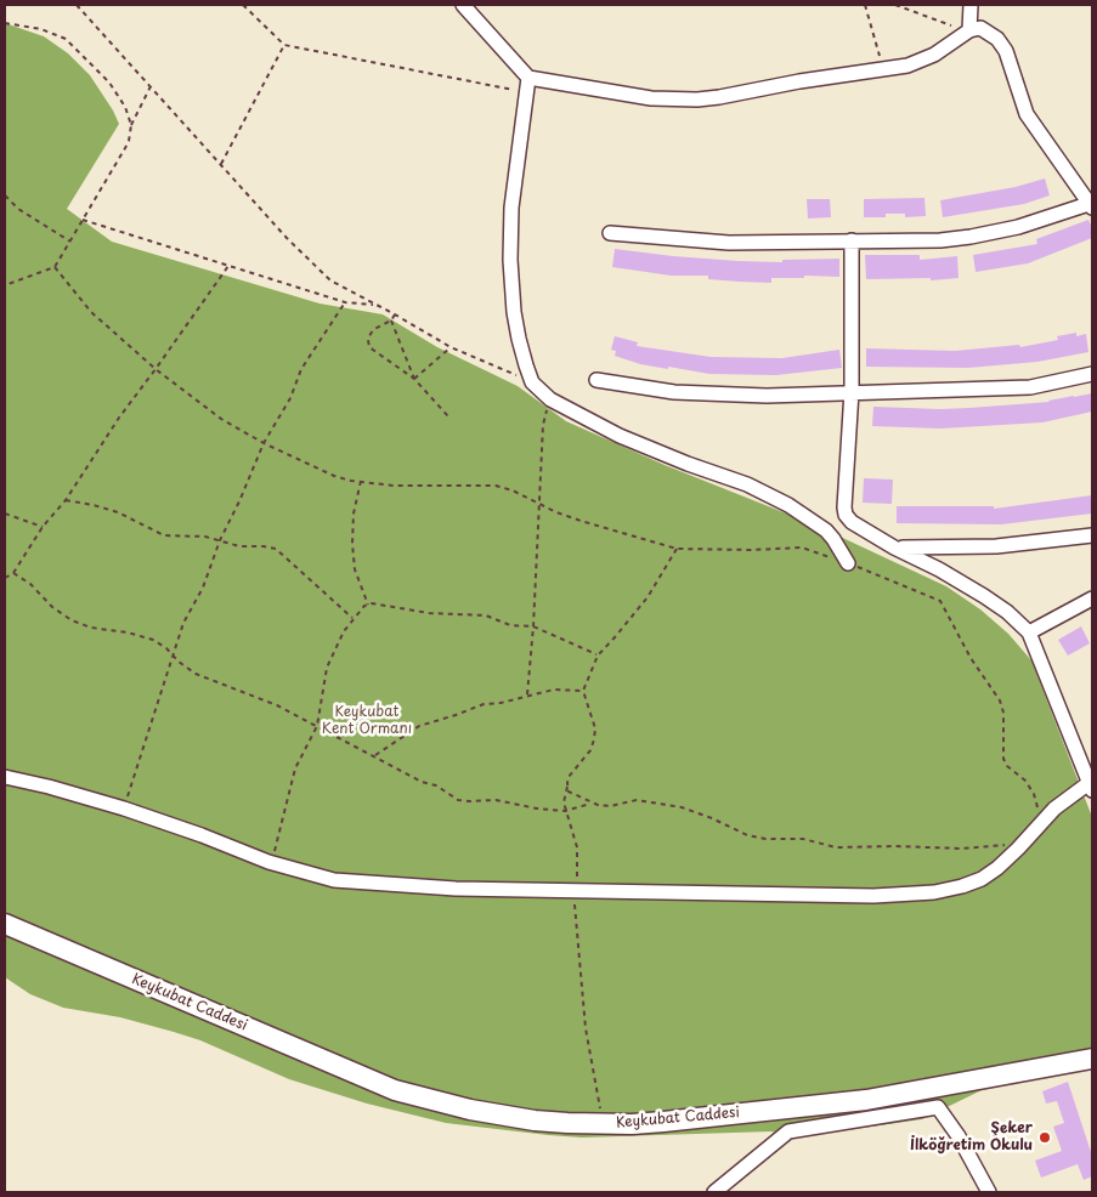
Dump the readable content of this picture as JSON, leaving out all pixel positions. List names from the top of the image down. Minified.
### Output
{"streets":{"street":["Keykubat Caddesi"]},"parks":["Keykubat Kent Ormanı"],"places":["Şeker İlköğretim Okulu"]}
